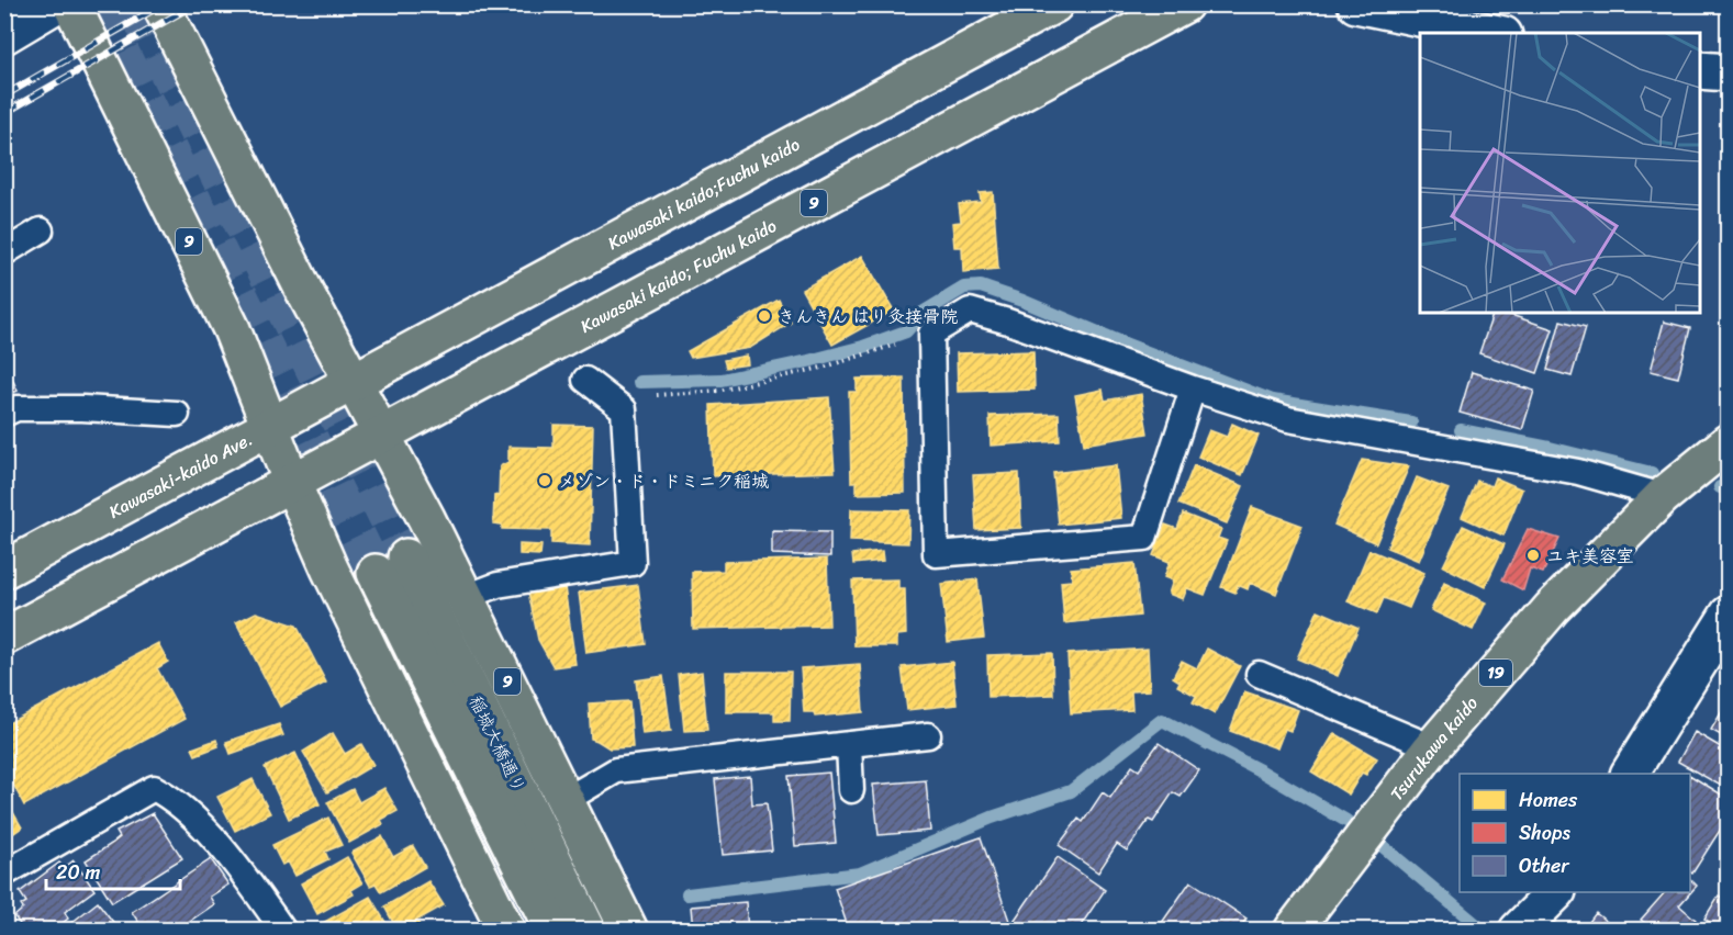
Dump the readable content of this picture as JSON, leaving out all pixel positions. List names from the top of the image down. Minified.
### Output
{"streets":{"main road":["Kawasaki kaido;Fuchu kaido","9","Kawasaki kaido; Fuchu kaido","Kawasaki-kaido Ave.","19","稲城大橋通り","Tsurukawa kaido"]},"crossings":[["Kawasaki kaido;Fuchu kaido","9"],["Kawasaki kaido;Fuchu kaido","Kawasaki-kaido Ave."],["9","Kawasaki kaido; Fuchu kaido"],["9","Kawasaki-kaido Ave."]],"places":["きんきん はり灸接骨院","メゾン・ド・ドミニク稲城","ユキ美容室"],"legend":["Homes","Shops","Other"],"scale_bar":"20 m"}
